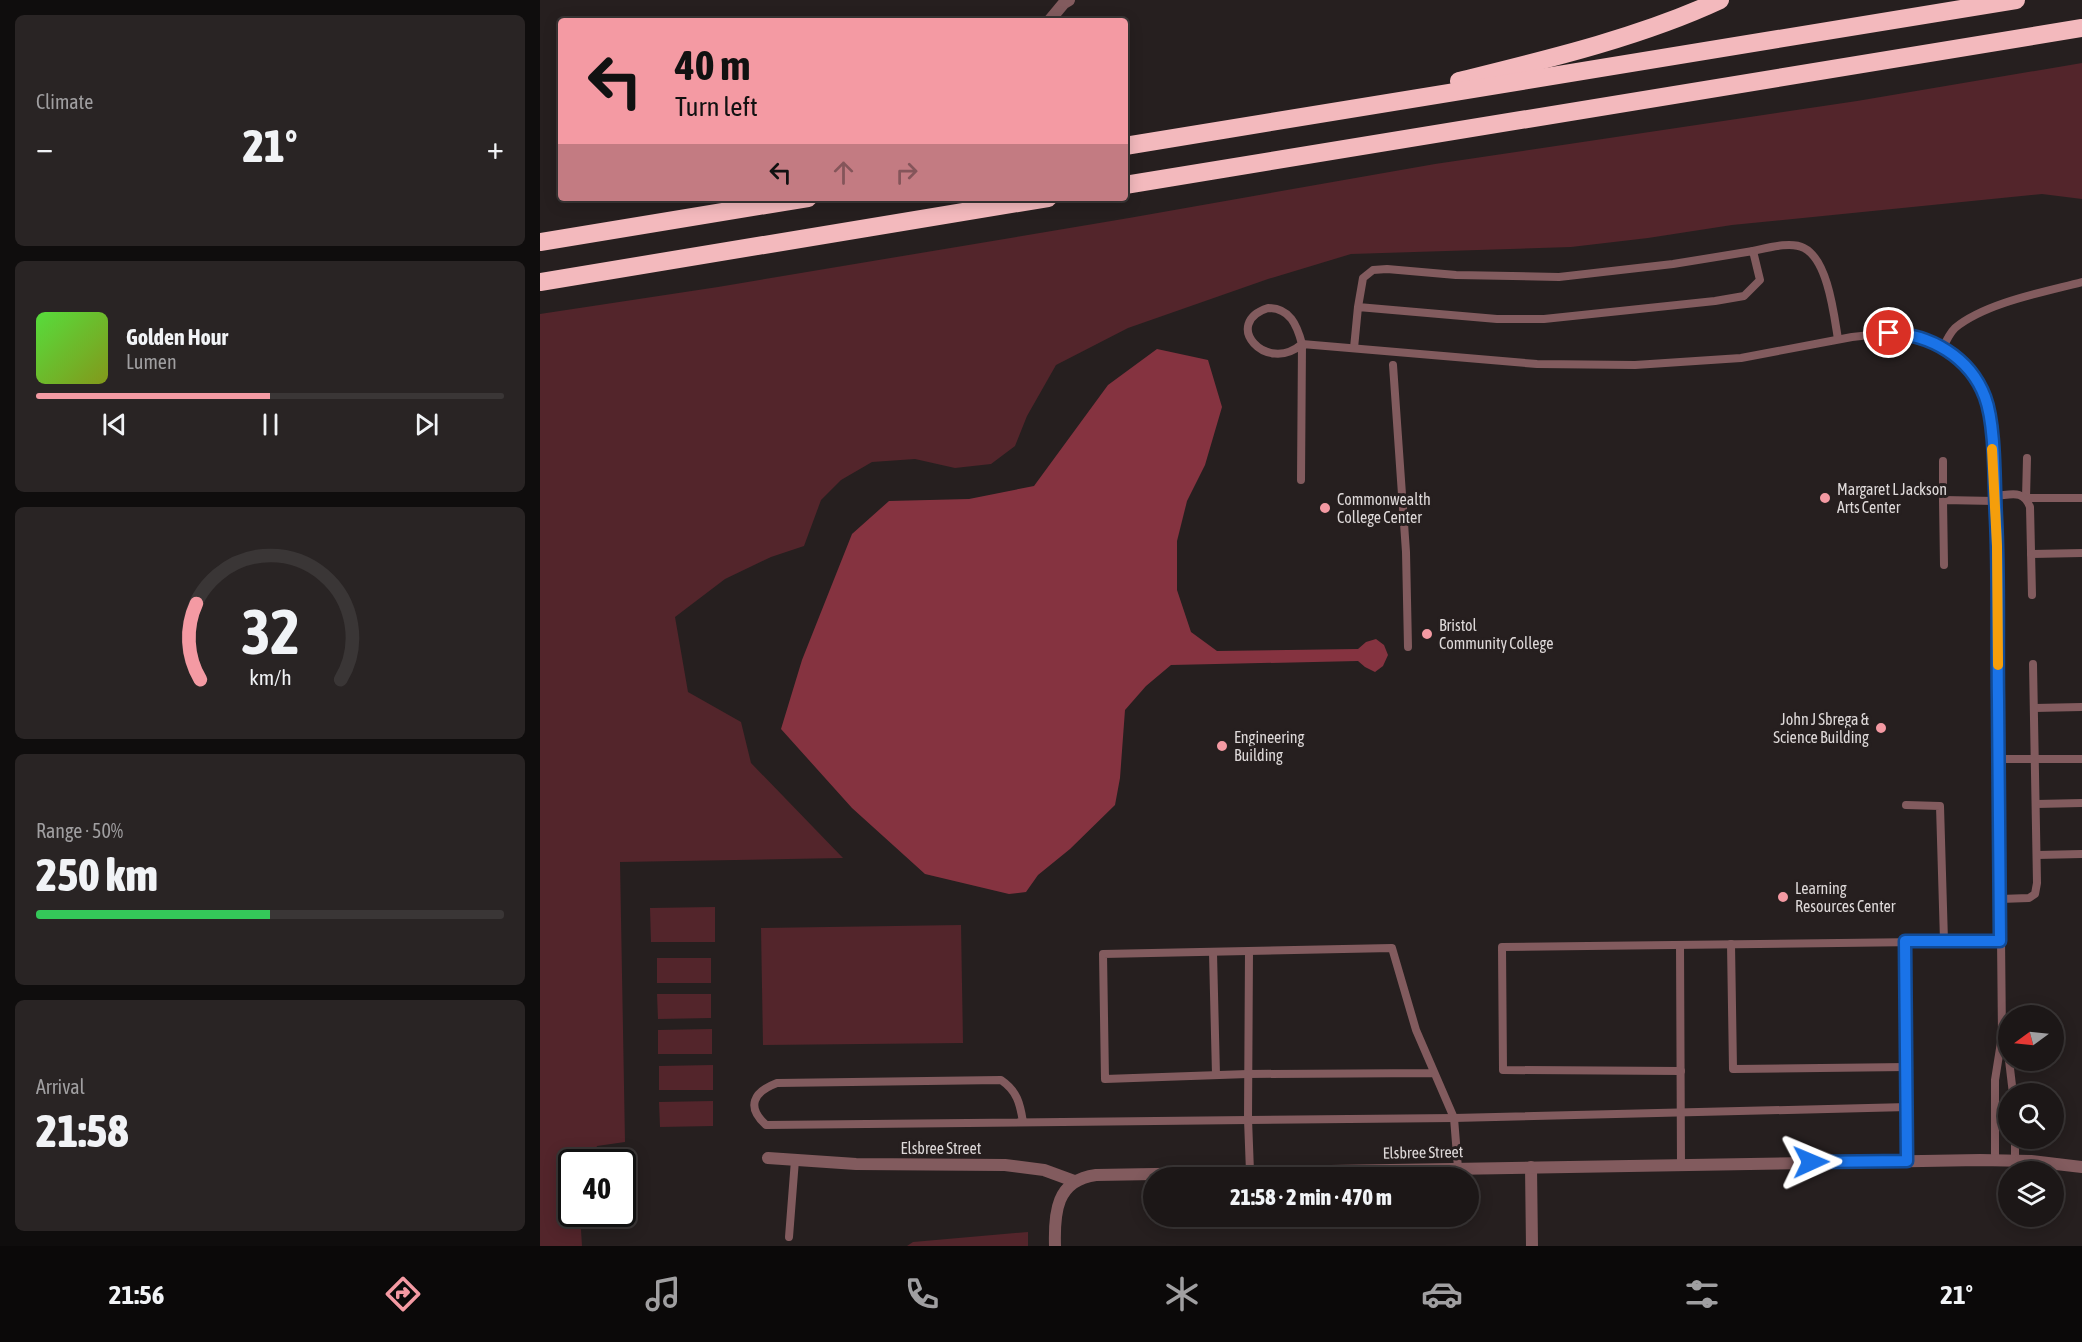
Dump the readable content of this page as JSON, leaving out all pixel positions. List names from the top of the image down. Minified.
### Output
{"streets":{"street":["Elsbree Street"]},"places":["Margaret L Jackson Arts Center","Commonwealth College Center","Bristol Community College","John J Sbrega & Science Building","Engineering Building","Learning Resources Center"],"north":"left","page":{"tile":["Climate",["Range · 50%","250 km"],["Arrival","21:58"]],"turn":["40 m","Turn left"],"heat":["−","21°","+"],"song":["Golden Hour","Lumen"],"limit":"40","trip":"21:58 · 2 min · 470 m","tabs":["21:56","21°"],"gauge":["32","km/h"]}}
